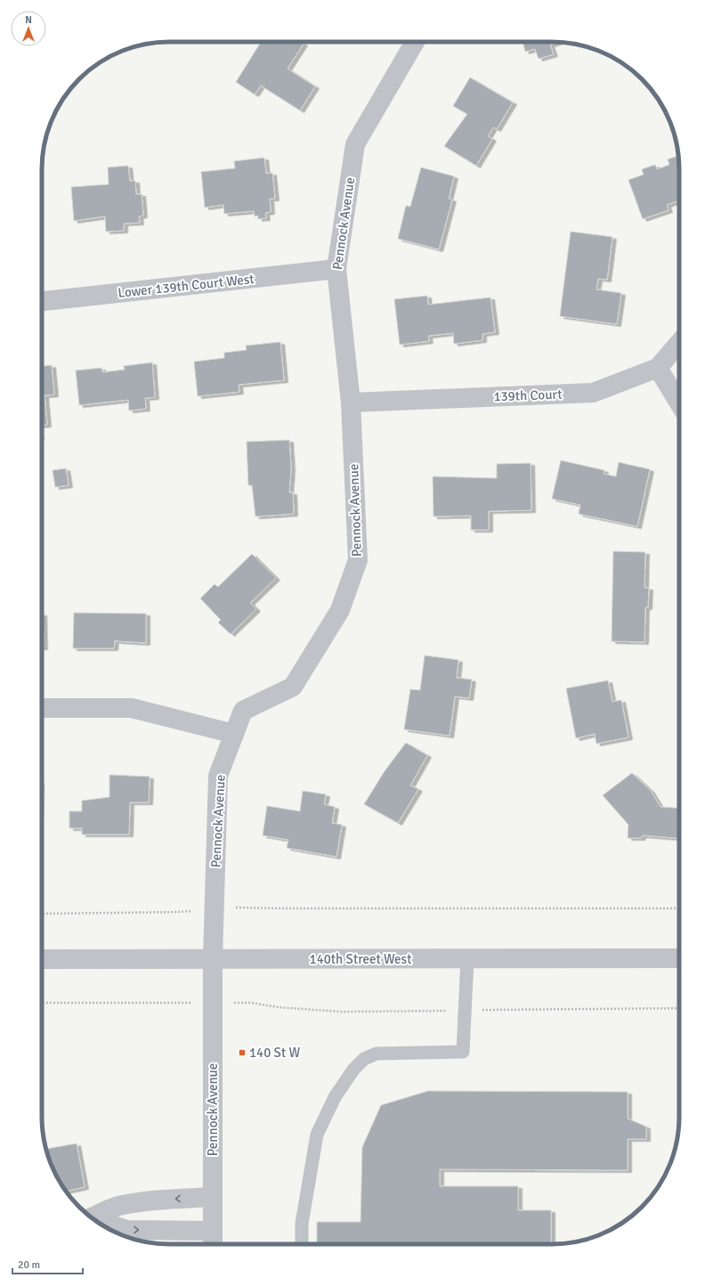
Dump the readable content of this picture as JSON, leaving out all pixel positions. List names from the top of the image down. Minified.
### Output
{"streets":{"street":["Pennock Avenue","Lower 139th Court West","139th Court","140th Street West"]},"crossings":[["Pennock Avenue","Lower 139th Court West"],["Pennock Avenue","139th Court"],["Pennock Avenue","140th Street West"]],"places":{"transit":["140 St W"]},"scale_bar":"20 m","north":"top"}
